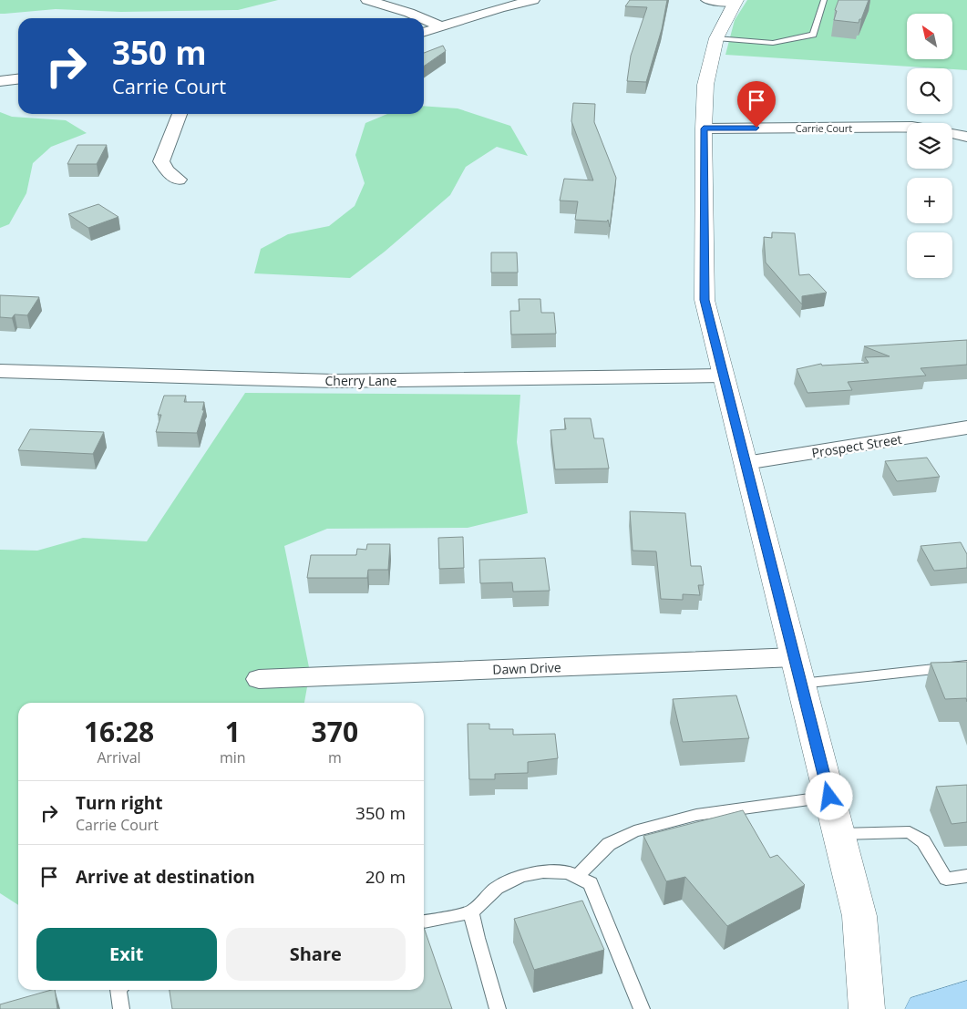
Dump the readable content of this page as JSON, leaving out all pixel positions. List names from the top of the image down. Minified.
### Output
{"streets":{"street":["Carrie Court","Cherry Lane","Prospect Street","Dawn Drive"]},"north":"top left","page":{"map_buttons":["+","−"],"turn":["350 m","Carrie Court"],"eta":["16:28","Arrival","1","min","370","m"],"list":[{"name":"Turn right","note":"Carrie Court","value":"350 m"},{"name":"Arrive at destination","value":"20 m"}],"buttons":["Exit","Share"]}}
